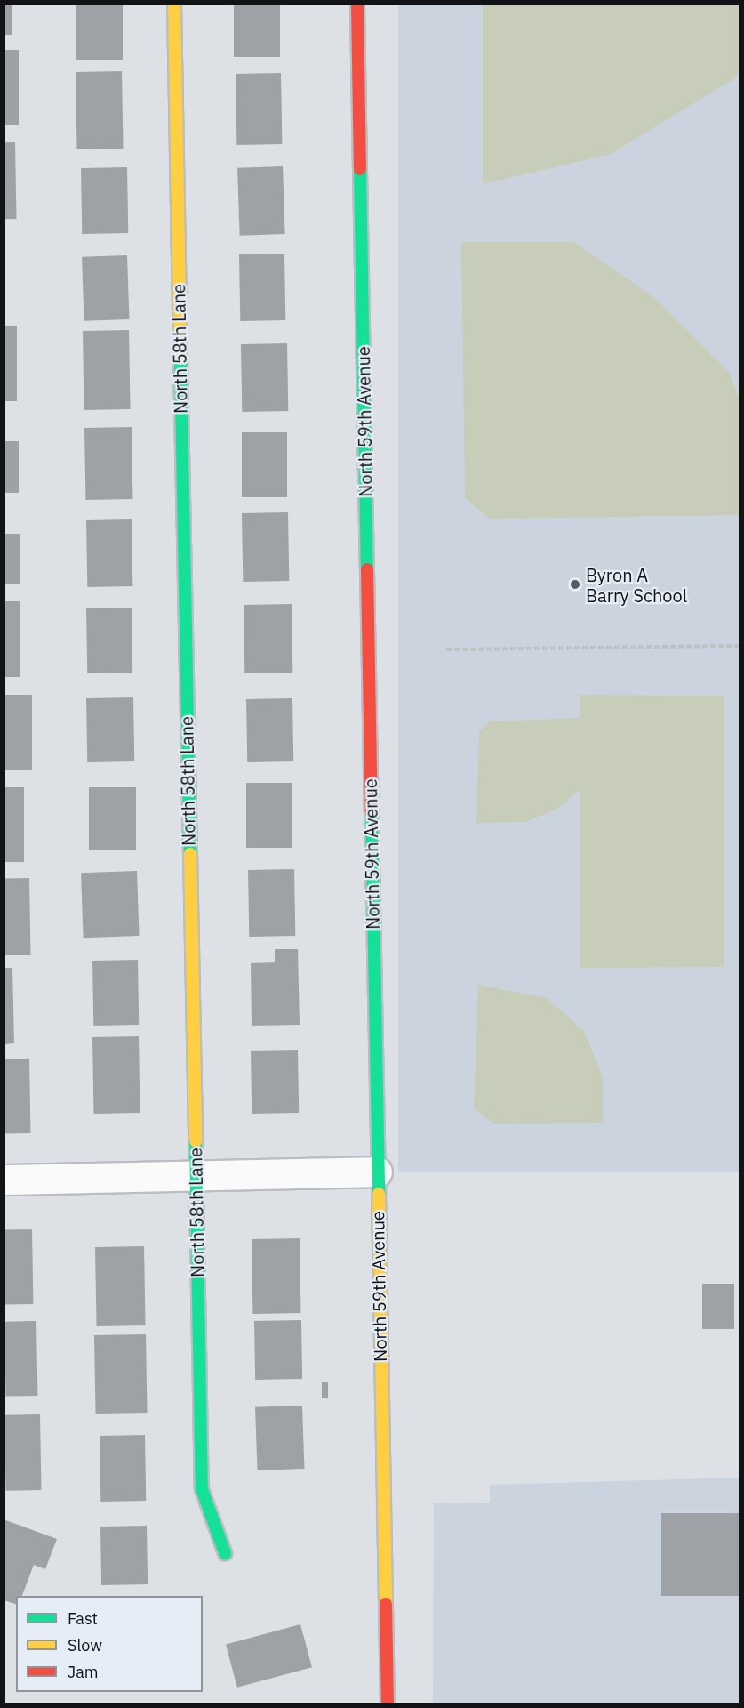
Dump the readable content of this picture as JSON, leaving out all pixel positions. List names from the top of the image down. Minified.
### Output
{"streets":{"main road":["North 58th Lane","North 59th Avenue"]},"places":["Byron A Barry School"],"legend":["Fast","Slow","Jam"]}
